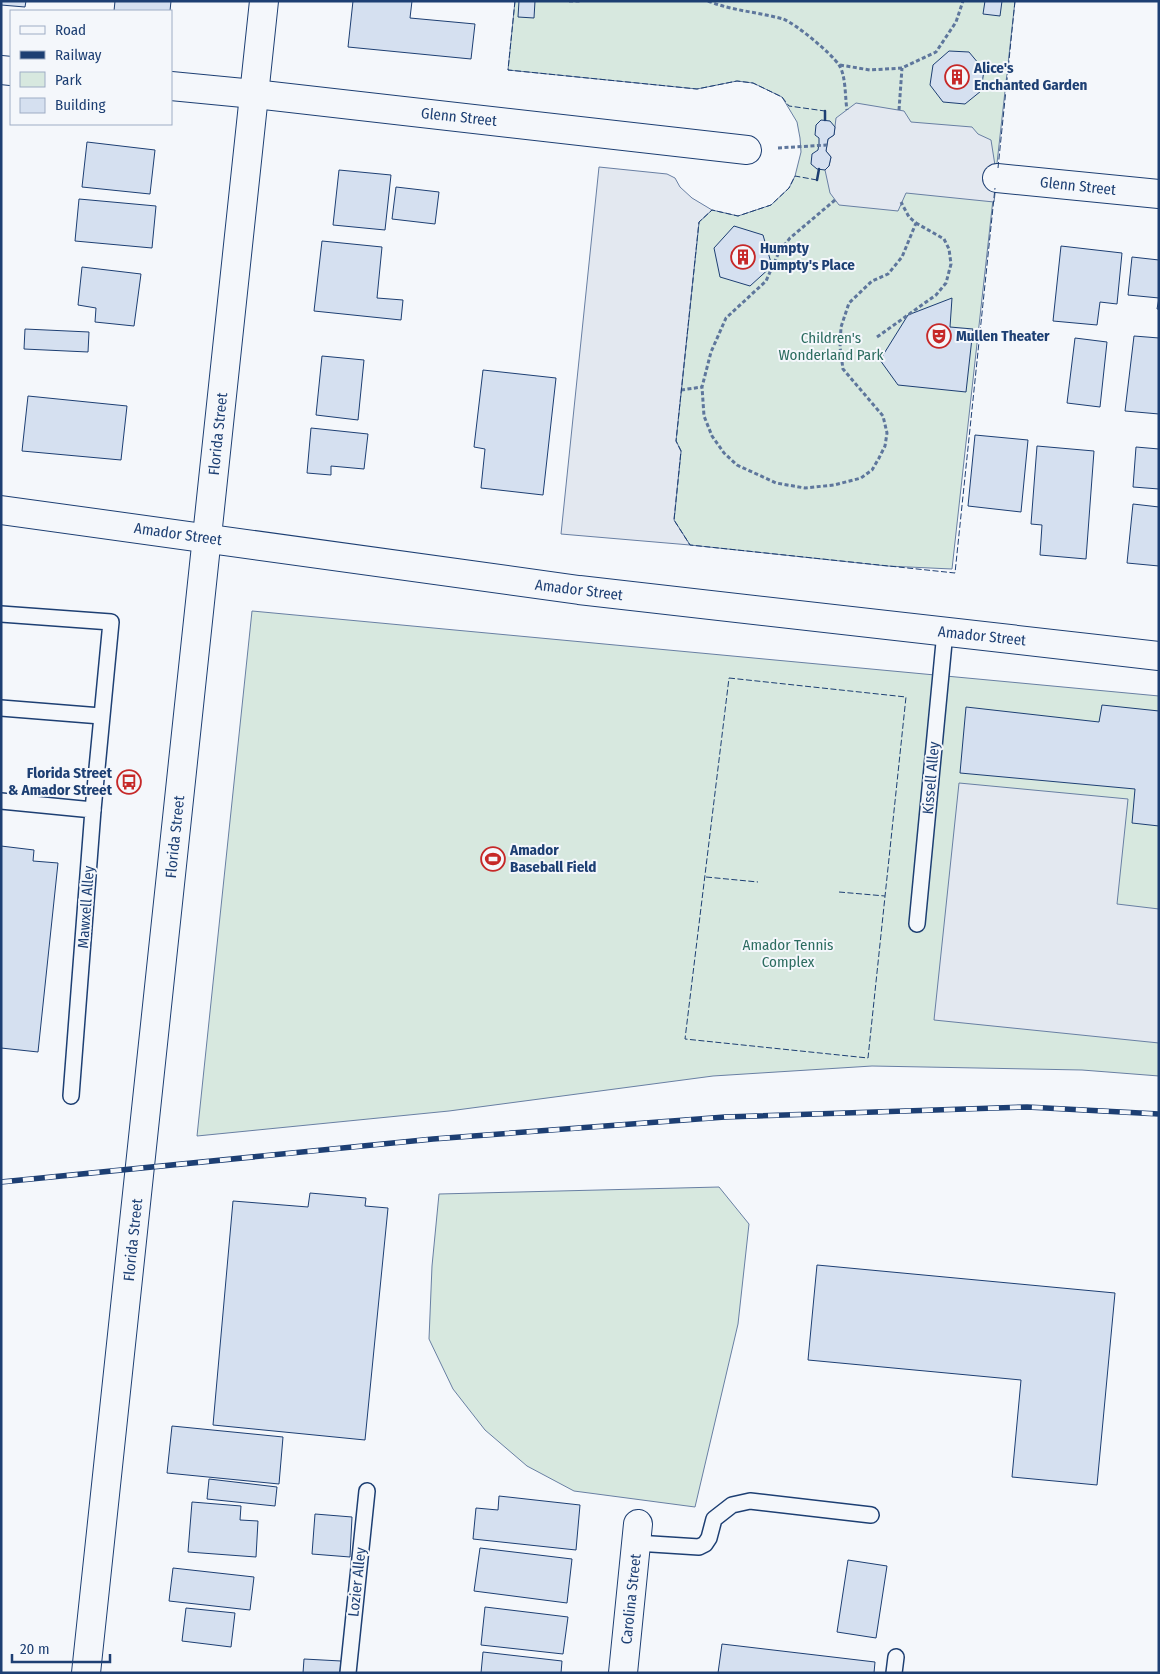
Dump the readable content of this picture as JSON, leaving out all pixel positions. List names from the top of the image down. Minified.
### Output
{"streets":{"street":["Glenn Street","Florida Street","Amador Street","Carolina Street"],"lane":["Kissell Alley","Mawxell Alley","Lozier Alley"]},"crossings":[["Glenn Street","Florida Street"],["Florida Street","Amador Street"],["Amador Street","Kissell Alley"]],"parks":["Children's Wonderland Park","Amador Tennis Complex"],"places":{"building":["Alice's Enchanted Garden","Humpty Dumpty's Place"],"theatre":["Mullen Theater"],"bus stop":["Florida Street & Amador Street"],"sports":["Amador Baseball Field"]},"legend":["Road","Railway","Park","Building"],"scale_bar":"20 m"}
